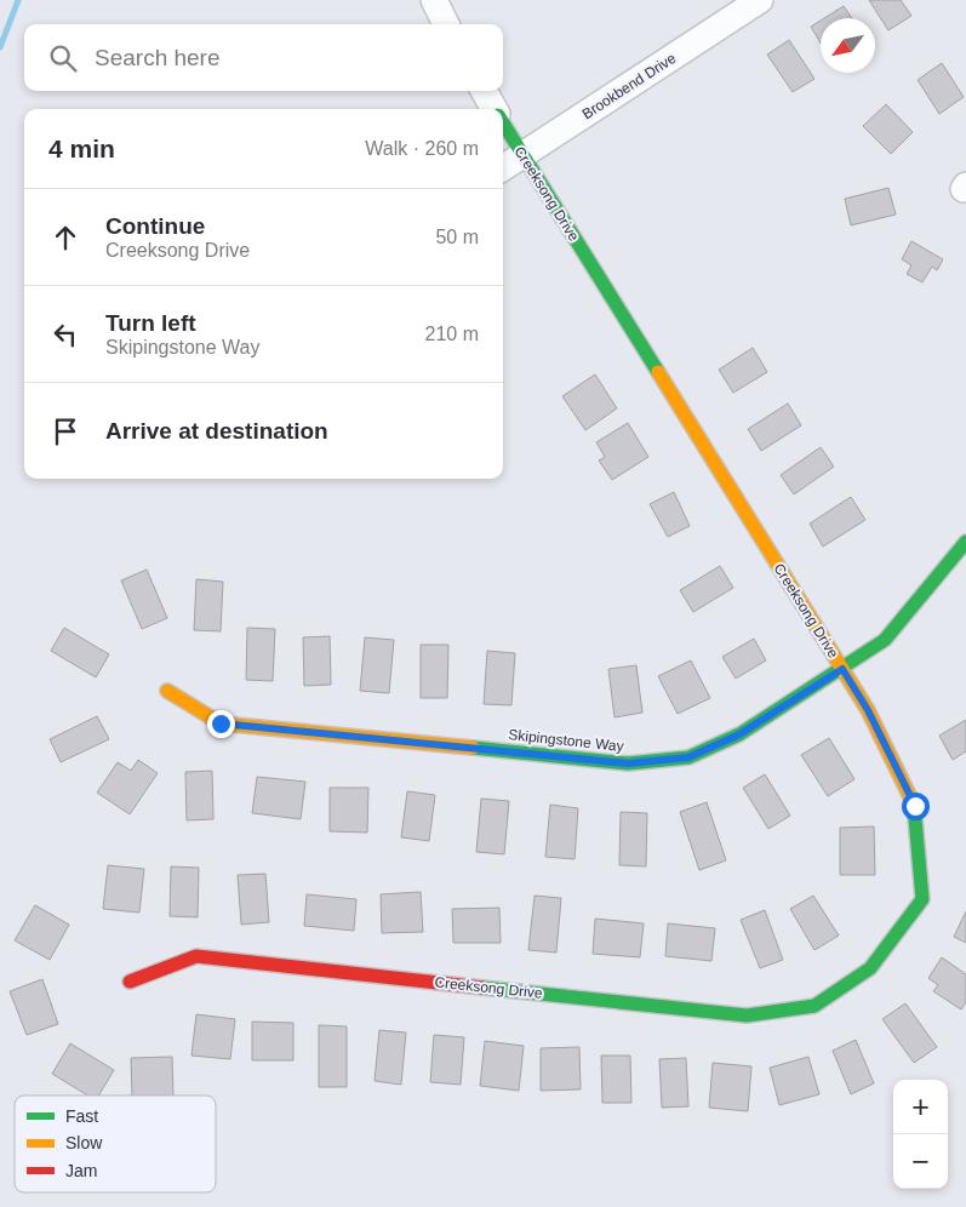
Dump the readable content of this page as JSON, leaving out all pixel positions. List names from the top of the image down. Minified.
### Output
{"streets":{"street":["Brookbend Drive","Creeksong Drive","Skipingstone Way"]},"crossings":[["Brookbend Drive","Creeksong Drive"],["Creeksong Drive","Skipingstone Way"]],"legend":["Fast","Slow","Jam"],"north":"bottom left","page":{"search":"Search here","heading":["4 min","Walk · 260 m"],"list":[["Continue","Creeksong Drive","50 m"],["Turn left","Skipingstone Way","210 m"],"Arrive at destination"],"map_buttons":["+","−"]}}
